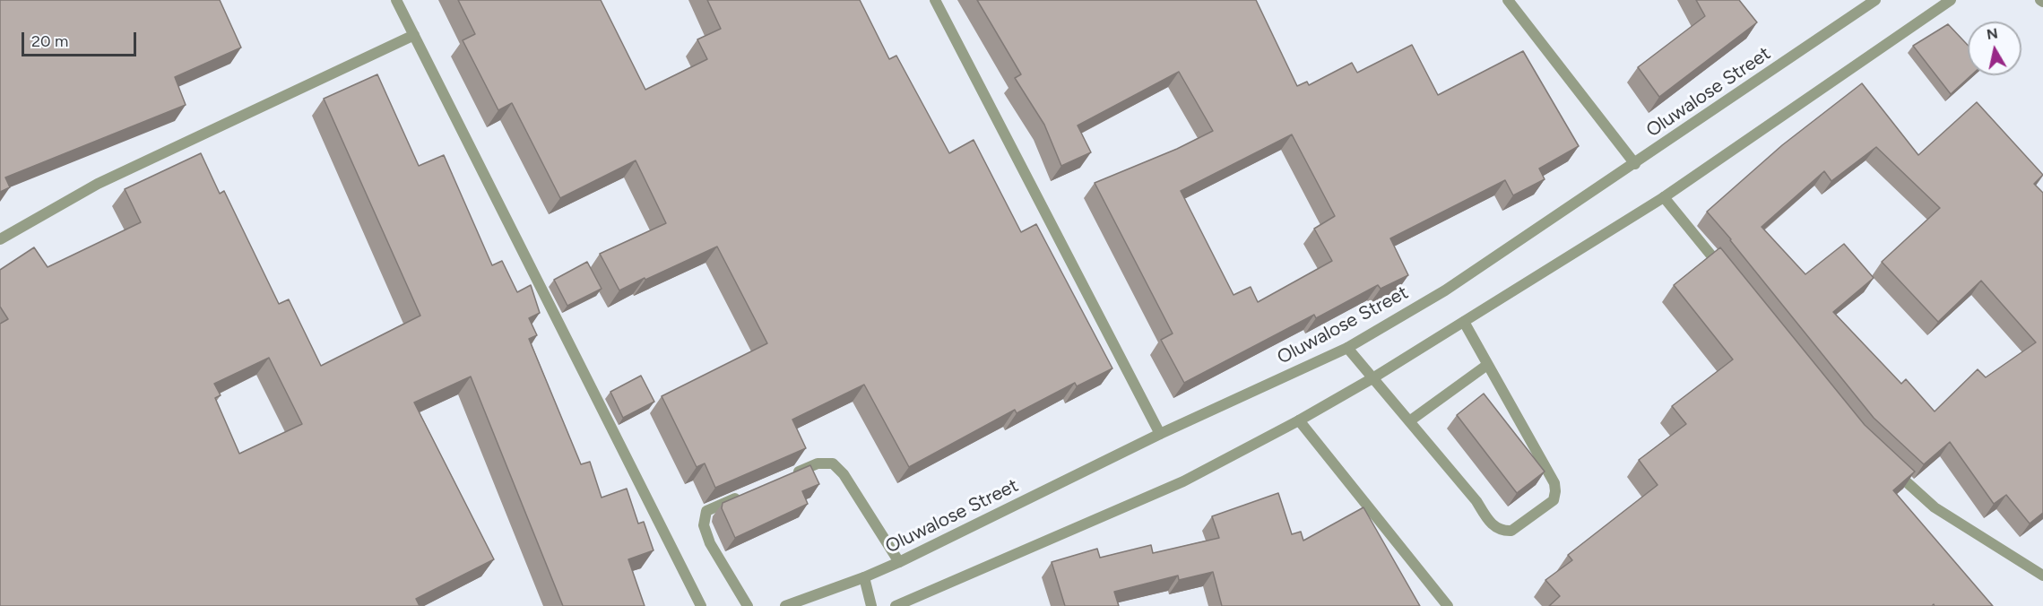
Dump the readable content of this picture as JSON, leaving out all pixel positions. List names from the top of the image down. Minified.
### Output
{"streets":{"street":["Oluwalose Street"]},"scale_bar":"20 m","north":"top"}
